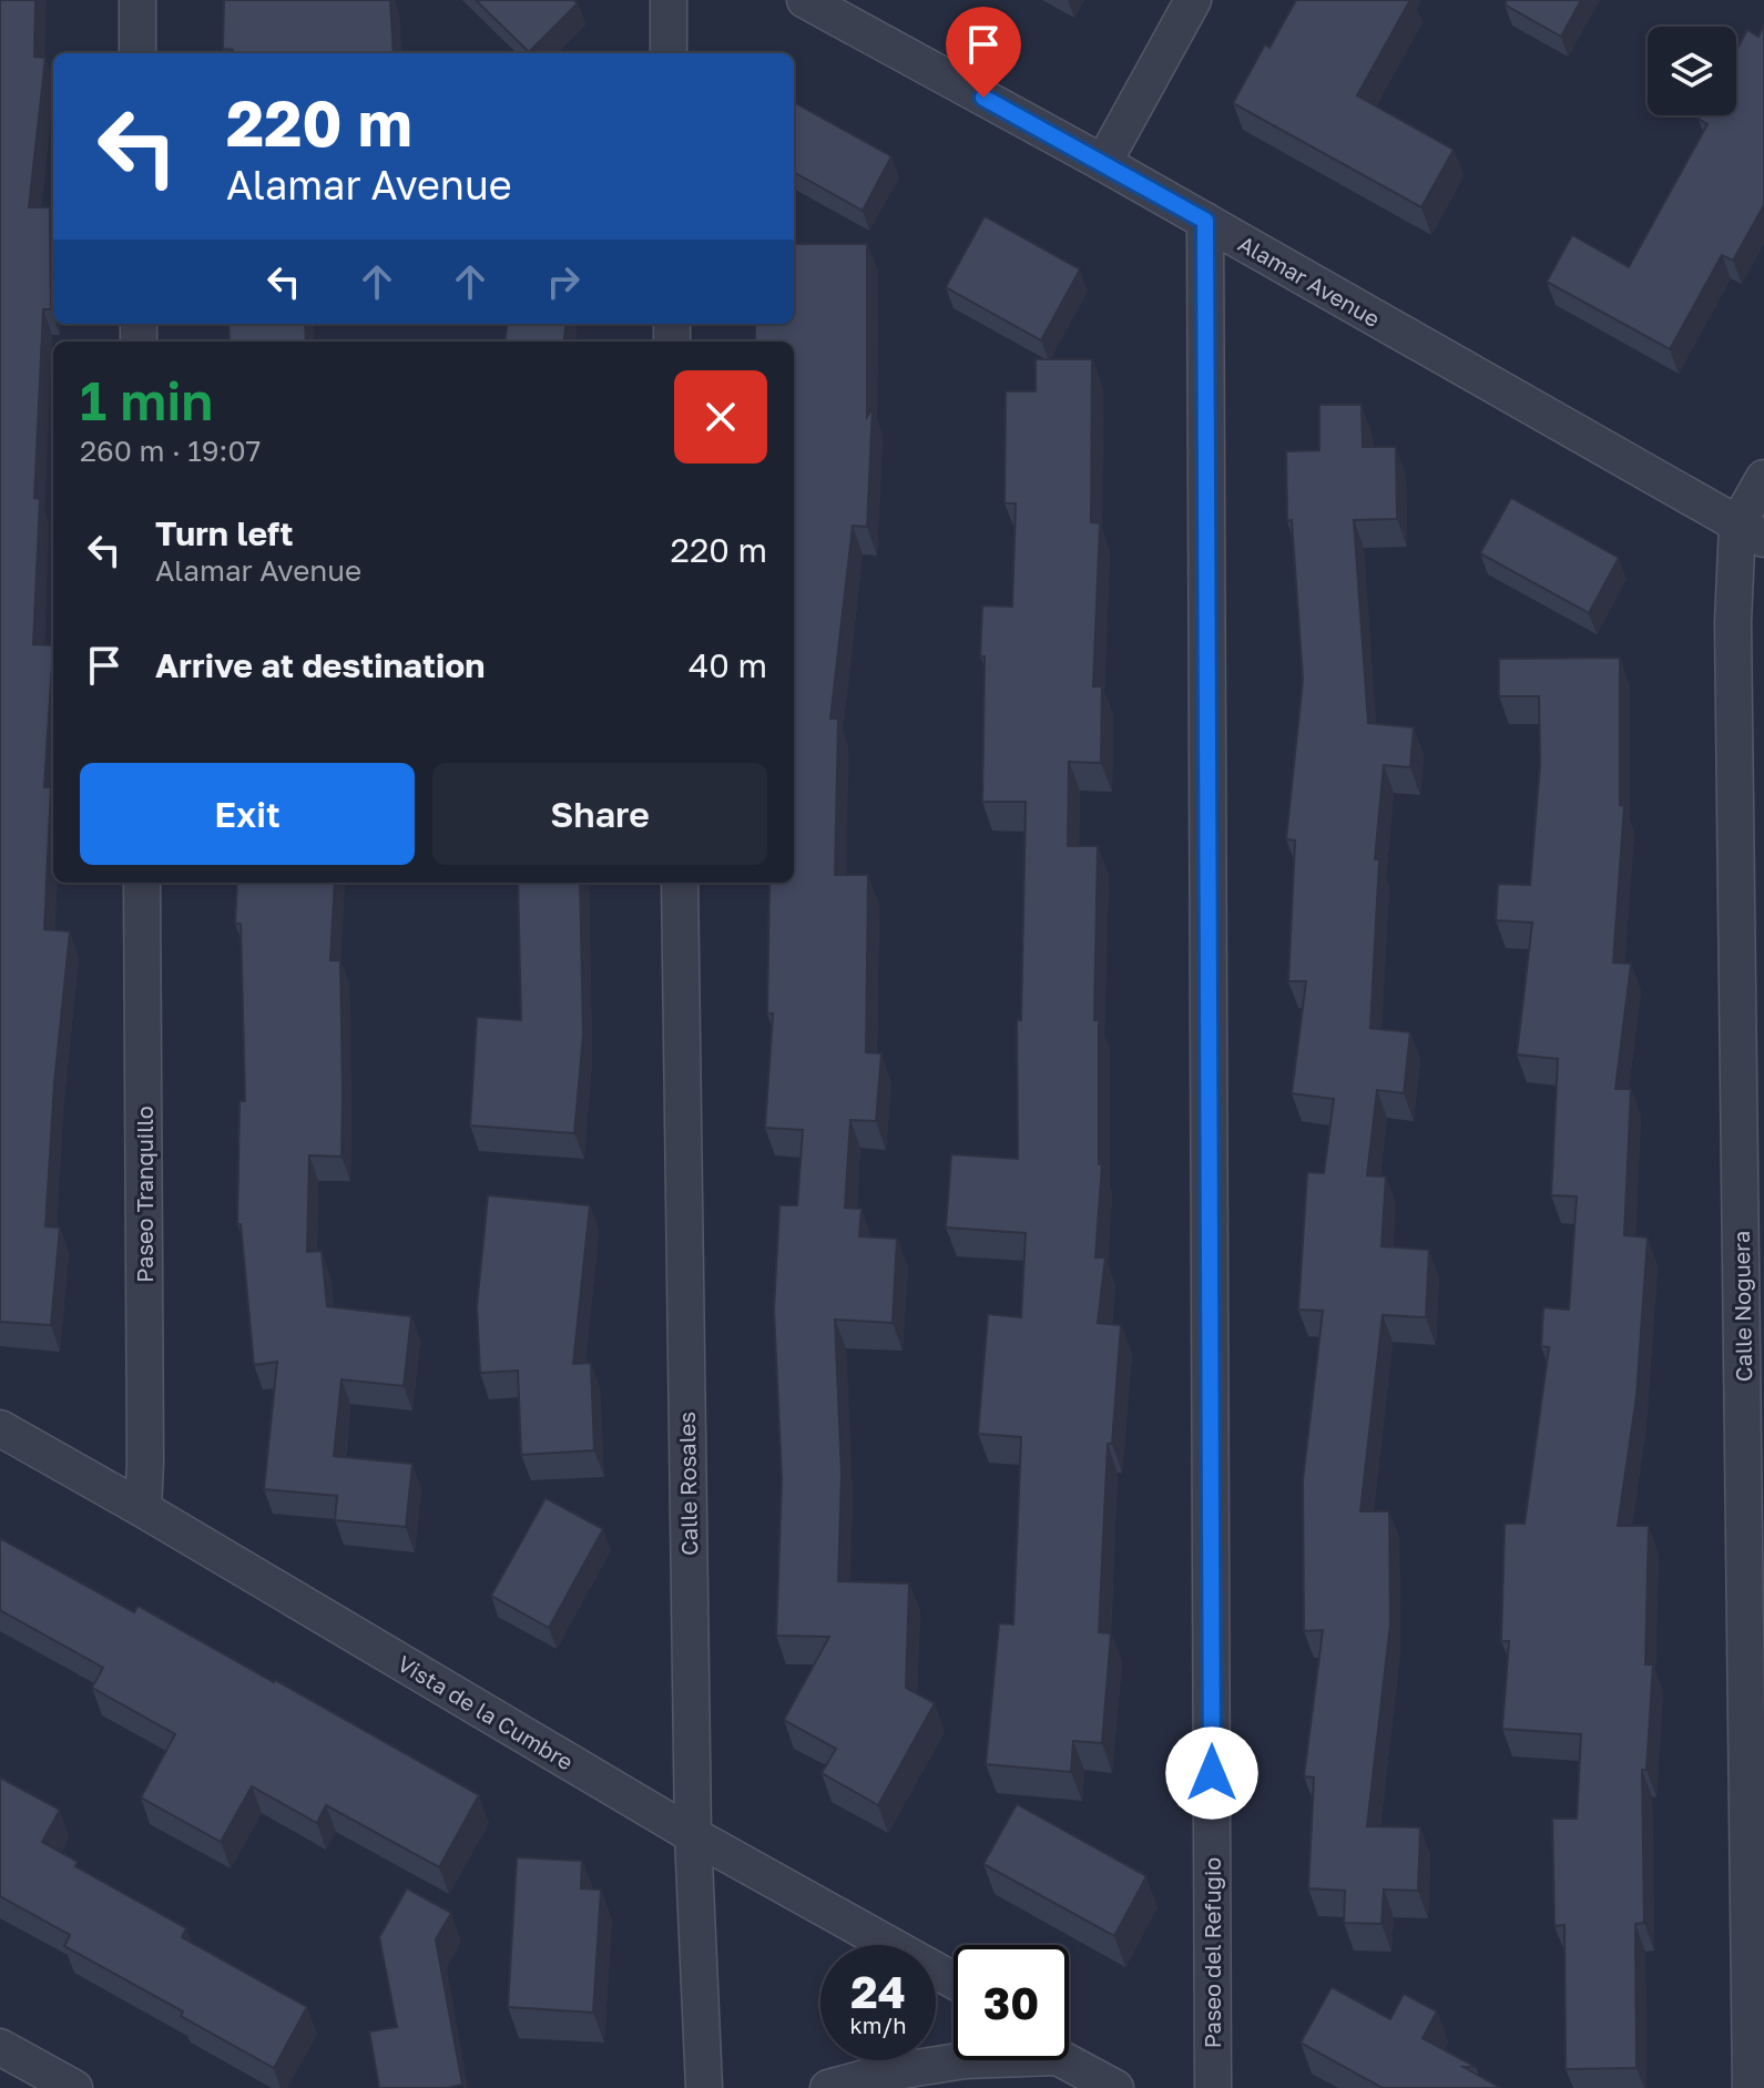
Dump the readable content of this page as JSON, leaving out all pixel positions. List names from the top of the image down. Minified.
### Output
{"streets":{"street":["Alamar Avenue","Paseo Tranquillo","Calle Noguera","Calle Rosales","Vista de la Cumbre","Paseo del Refugio"]},"crossings":[["Alamar Avenue","Calle Noguera"],["Alamar Avenue","Paseo del Refugio"],["Paseo Tranquillo","Vista de la Cumbre"],["Calle Rosales","Vista de la Cumbre"]],"page":{"turn":["220 m","Alamar Avenue"],"heading":["1 min","260 m · 19:07"],"list":[{"name":"Turn left","note":"Alamar Avenue","value":"220 m"},{"name":"Arrive at destination","value":"40 m"}],"buttons":["Exit","Share"],"speed":"24 km/h","limit":"30"}}
